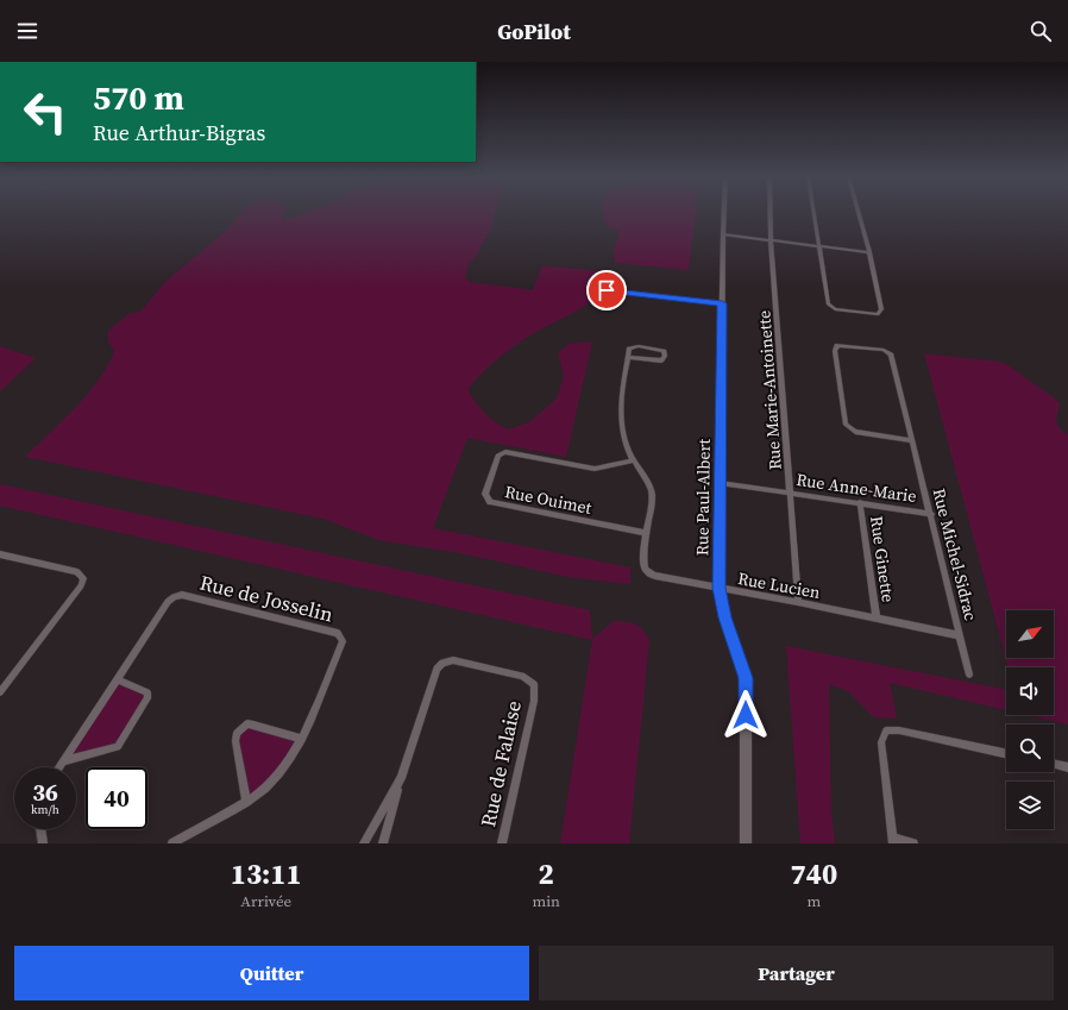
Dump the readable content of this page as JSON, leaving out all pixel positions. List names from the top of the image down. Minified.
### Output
{"streets":{"street":["Rue Marie-Antoinette","Rue Anne-Marie","Rue Paul-Albert","Rue Ouimet","Rue Michel-Sidrac","Rue Ginette","Rue Lucien","Rue de Josselin","Rue de Falaise"]},"crossings":[["Rue Marie-Antoinette","Rue Anne-Marie"],["Rue Marie-Antoinette","Rue Lucien"],["Rue Anne-Marie","Rue Paul-Albert"],["Rue Anne-Marie","Rue Michel-Sidrac"],["Rue Anne-Marie","Rue Ginette"],["Rue Paul-Albert","Rue Lucien"],["Rue Ouimet","Rue Lucien"],["Rue Michel-Sidrac","Rue Lucien"],["Rue Ginette","Rue Lucien"]],"north":"top right","page":{"header":"GoPilot","turn":["570 m","Rue Arthur-Bigras"],"speed":"36 km/h","limit":"40","eta":["13:11","Arrivée","2","min","740","m"],"buttons":["Quitter","Partager"]}}
